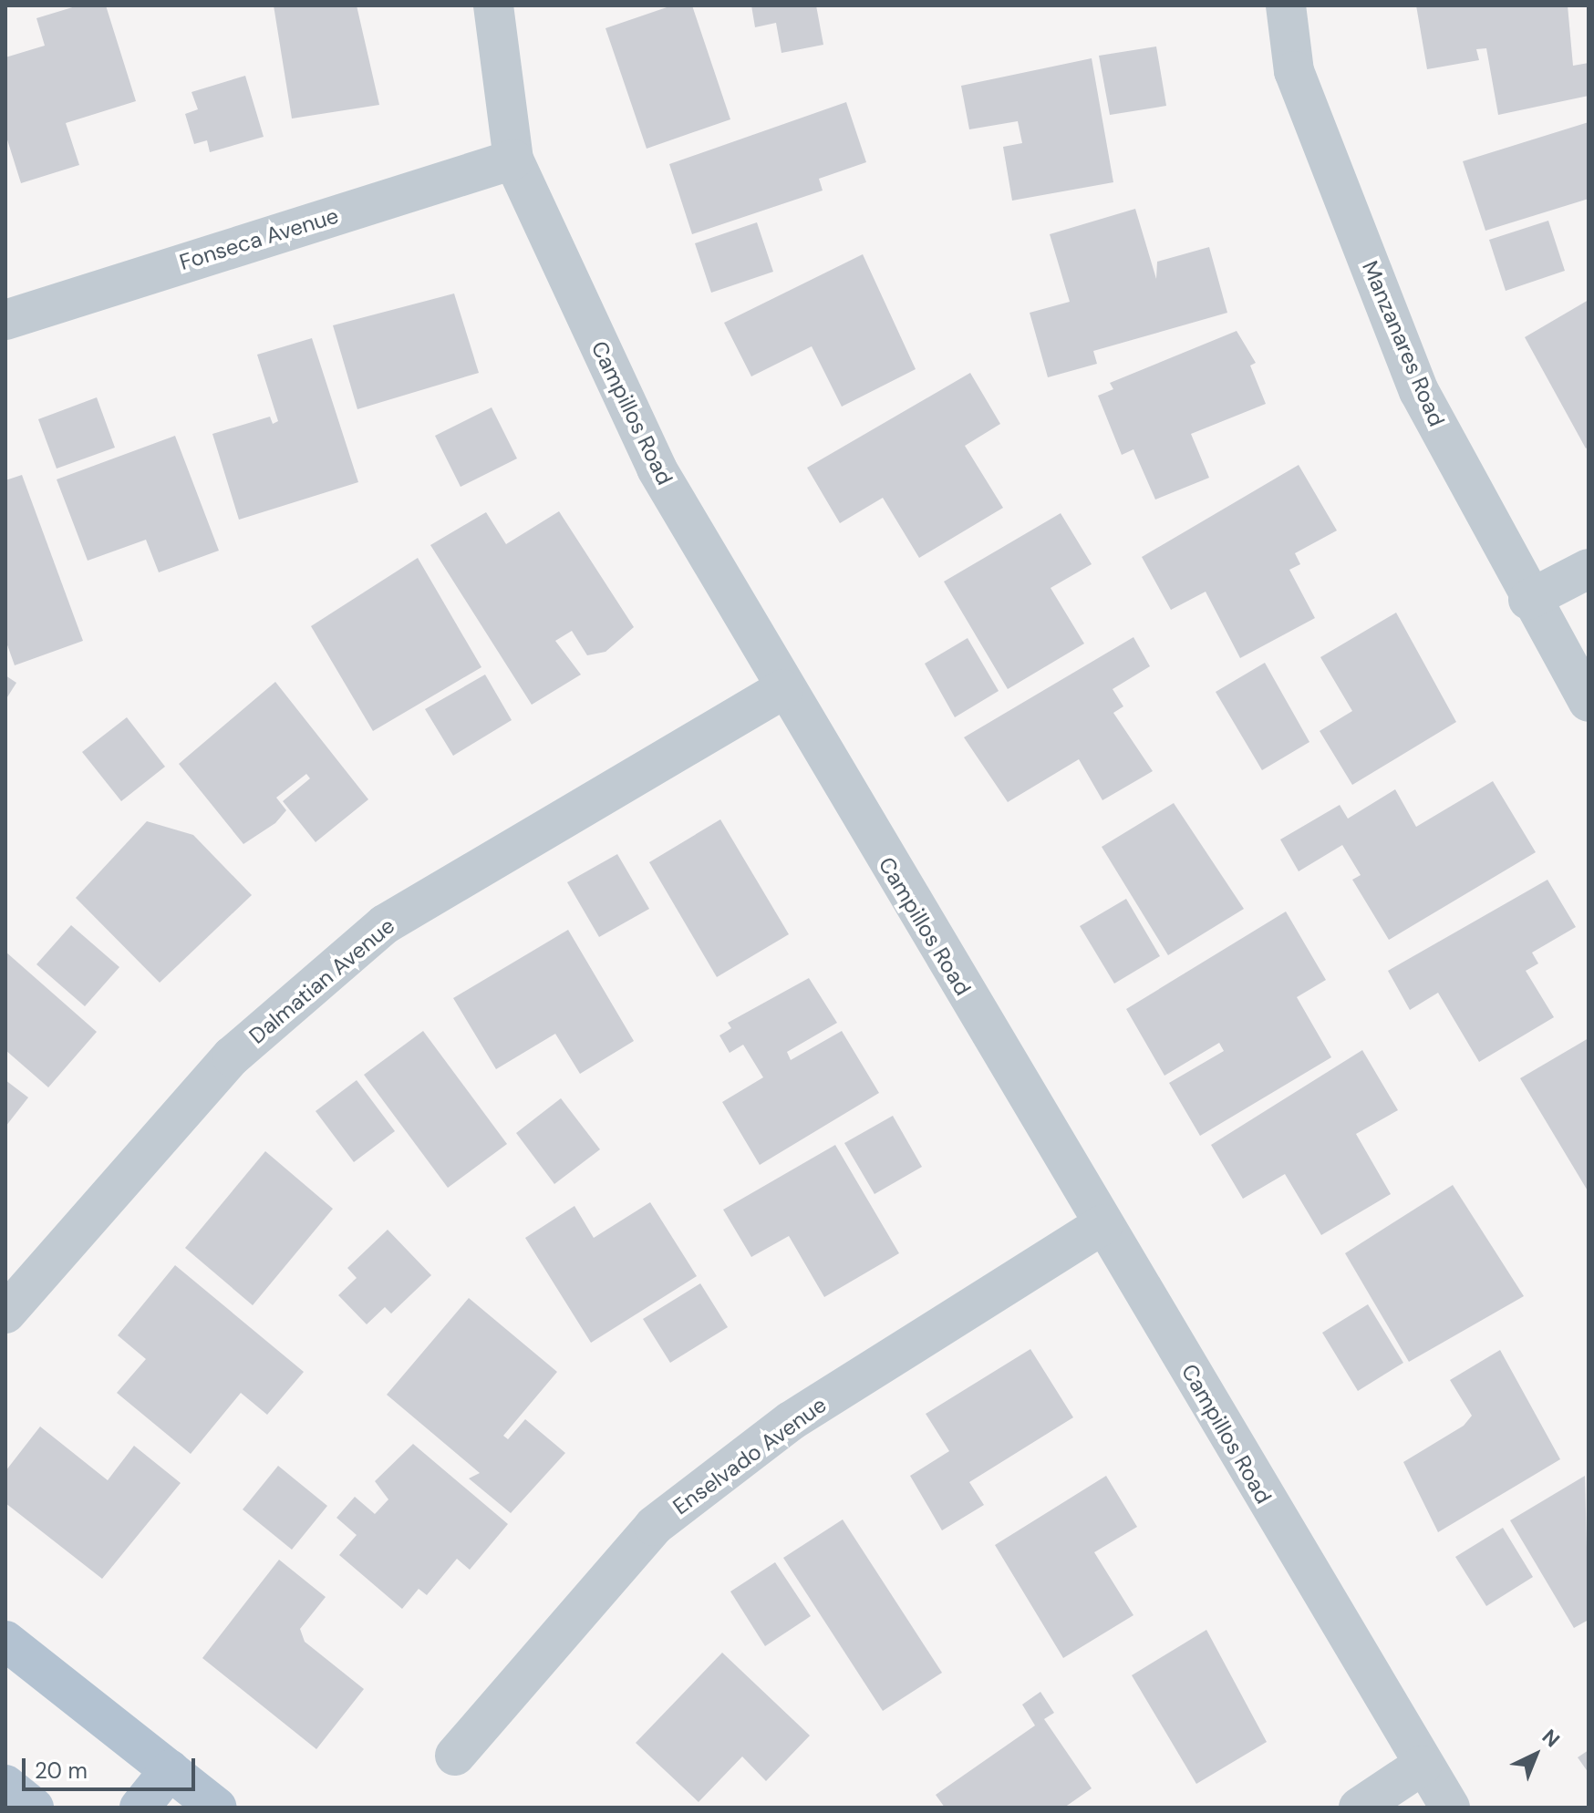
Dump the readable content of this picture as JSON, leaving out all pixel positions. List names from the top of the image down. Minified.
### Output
{"streets":{"street":["Fonseca Avenue","Manzanares Road","Campillos Road","Dalmatian Avenue","Enselvado Avenue"]},"crossings":[["Fonseca Avenue","Campillos Road"],["Campillos Road","Dalmatian Avenue"],["Campillos Road","Enselvado Avenue"]],"scale_bar":"20 m","north":"top right"}
